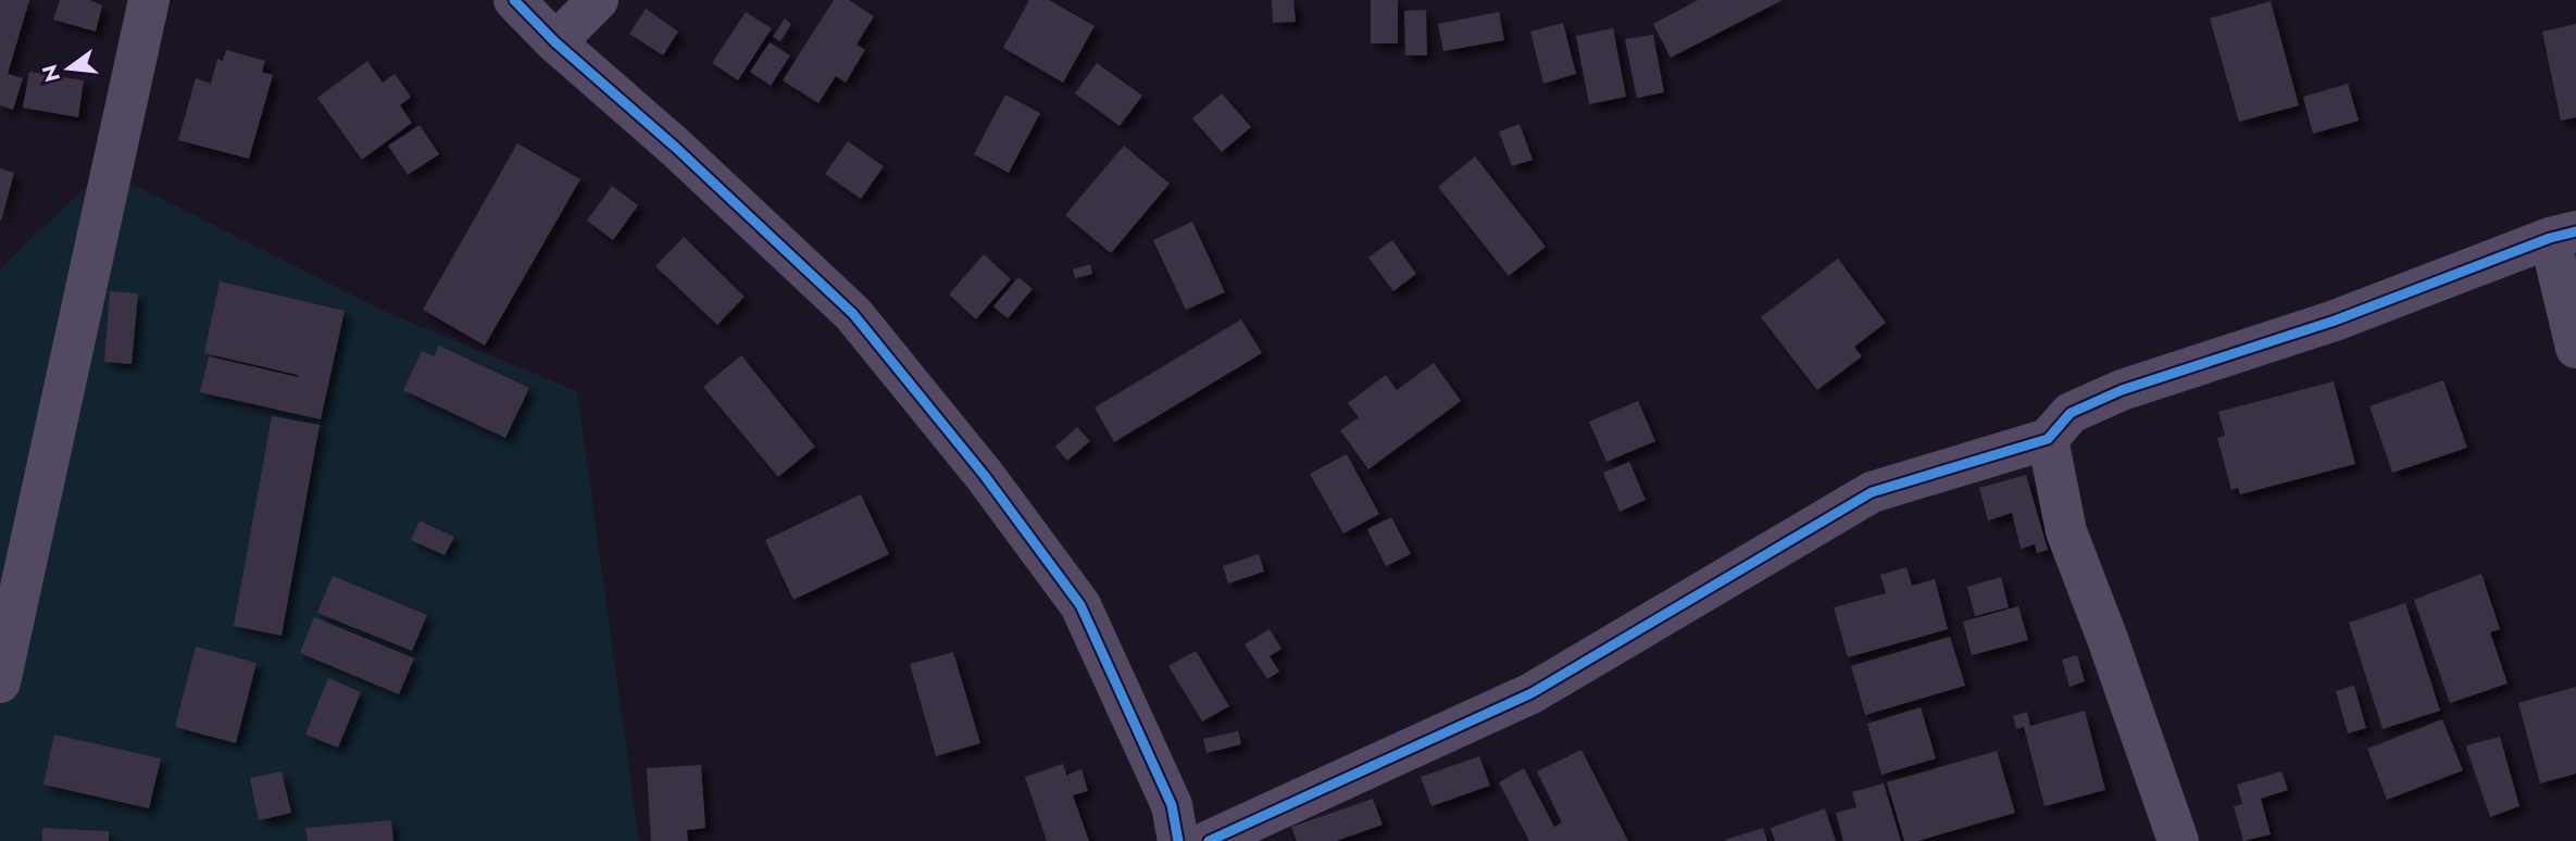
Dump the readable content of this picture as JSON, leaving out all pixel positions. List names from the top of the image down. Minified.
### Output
{"north":"left"}
